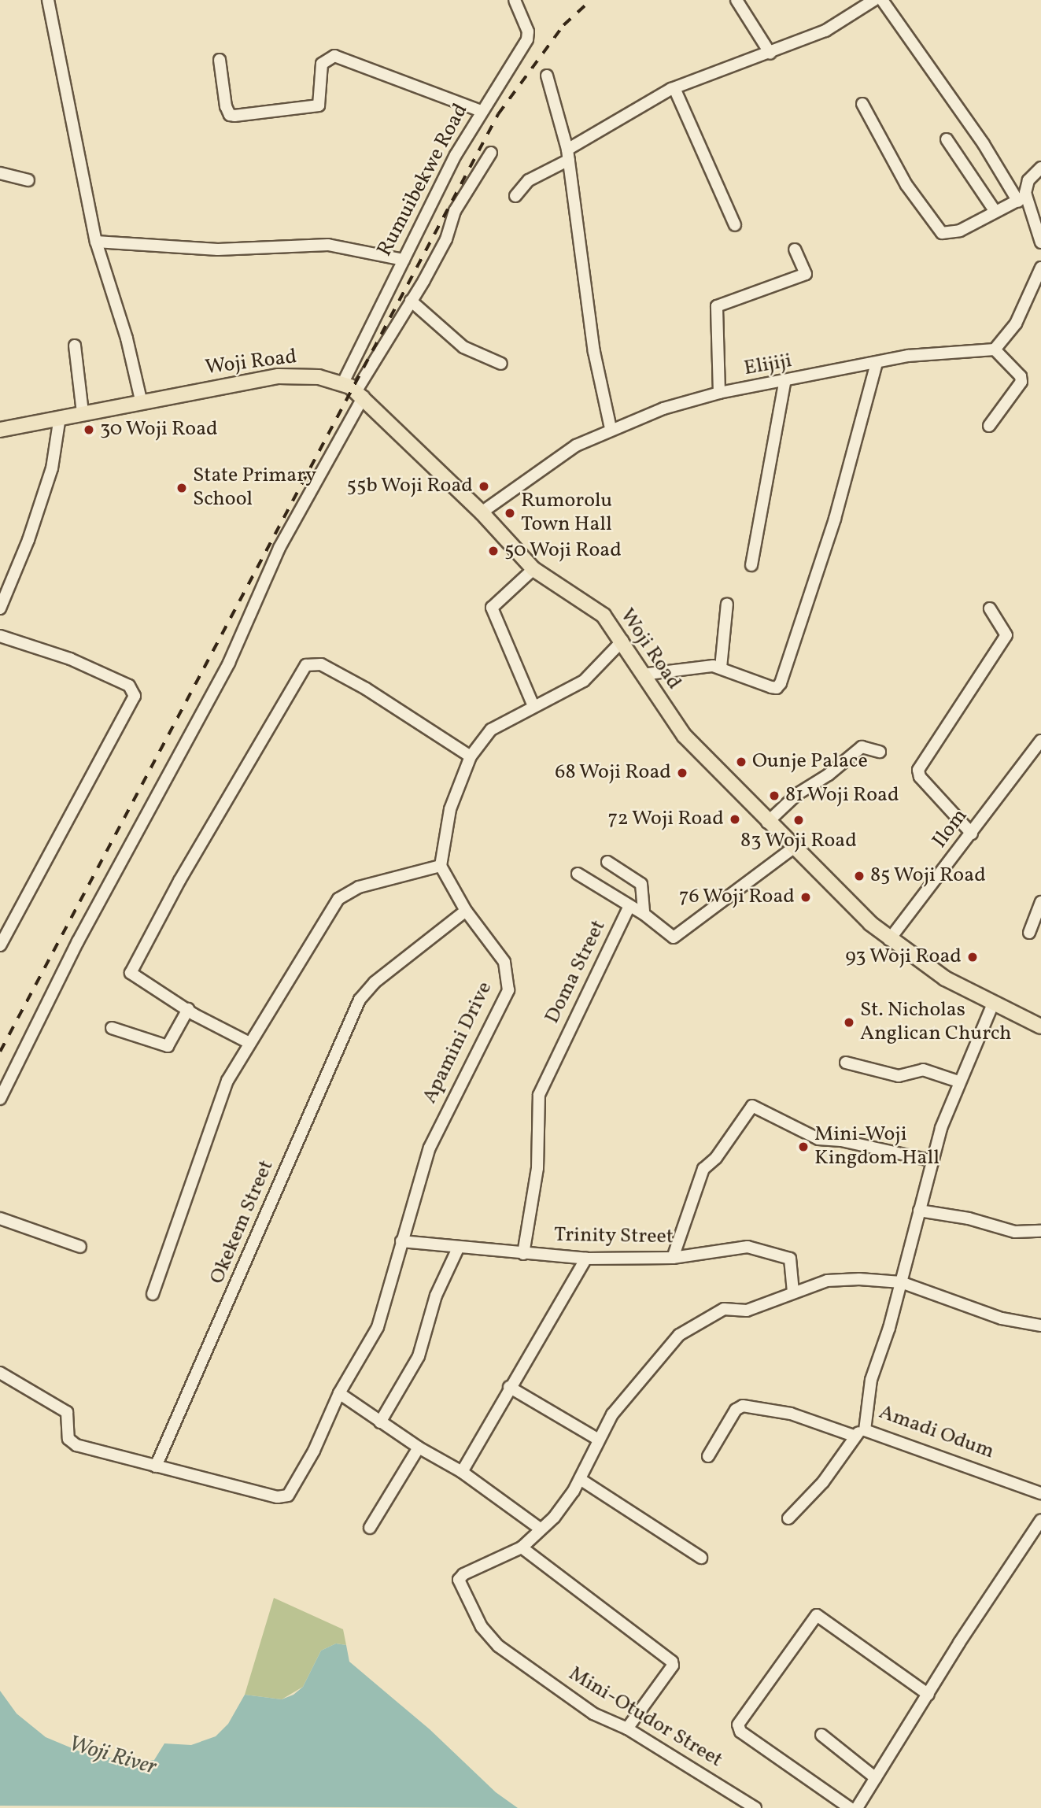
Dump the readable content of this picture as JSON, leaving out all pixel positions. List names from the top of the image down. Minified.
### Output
{"streets":{"main road":["Woji Road"],"street":["Rumuibekwe Road","Elijiji","Ilom","Doma Street","Apamini Drive","Okekem Street","Trinity Street","Amadi Odum","Mini-Otudor Street"]},"crossings":[["Rumuibekwe Road","Woji Road"],["Woji Road","Elijiji"],["Woji Road","Ilom"],["Woji Road","Doma Street"],["Woji Road","Amadi Odum"],["Doma Street","Trinity Street"],["Apamini Drive","Okekem Street"],["Apamini Drive","Trinity Street"],["Trinity Street","Mini-Otudor Street"],["Amadi Odum","Mini-Otudor Street"]],"water":["Woji River"],"places":["30 Woji Road","55b Woji Road","State Primary School","Rumorolu Town Hall","50 Woji Road","Ounje Palace","68 Woji Road","81 Woji Road","72 Woji Road","83 Woji Road","85 Woji Road","76 Woji Road","93 Woji Road","St. Nicholas Anglican Church","Mini-Woji Kingdom Hall"]}
